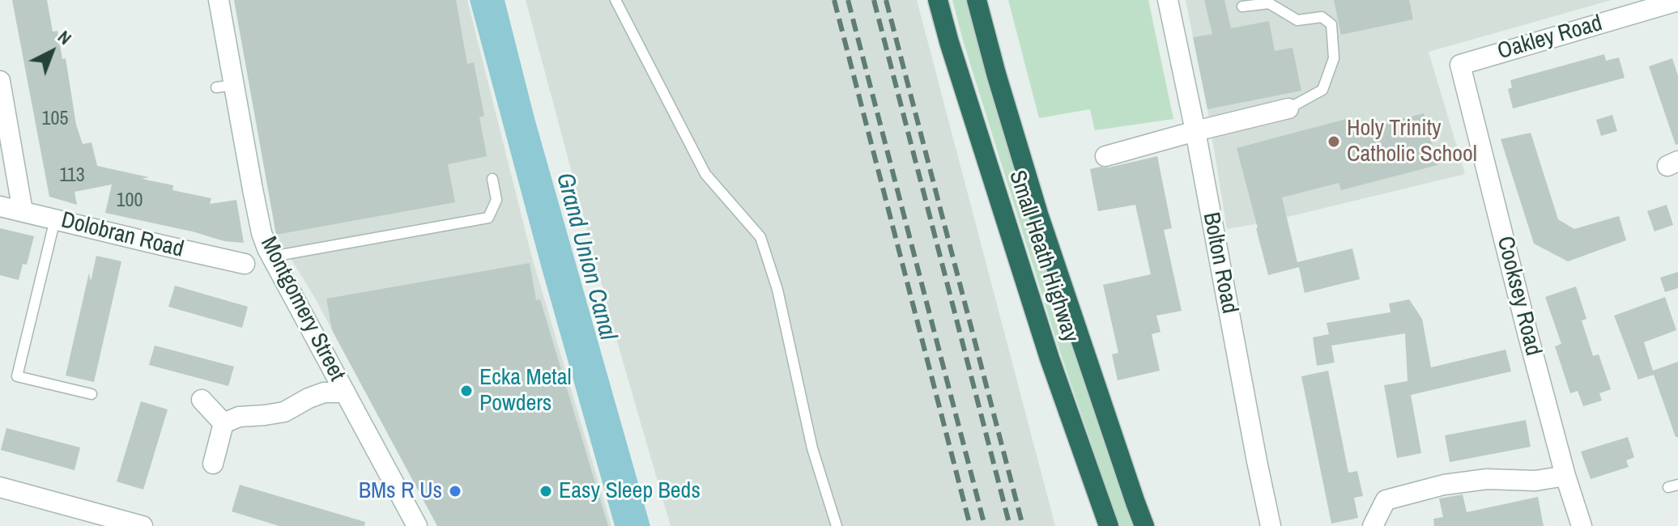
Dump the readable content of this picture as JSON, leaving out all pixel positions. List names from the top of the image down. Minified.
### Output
{"streets":{"highway":["Small Heath Highway"],"street":["Oakley Road","Dolobran Road","Bolton Road","Cooksey Road","Montgomery Street"]},"crossings":[["Oakley Road","Cooksey Road"]],"water":["Grand Union Canal"],"places":["Holy Trinity Catholic School","Ecka Metal Powders","BMs R Us","Easy Sleep Beds"],"house_numbers":["105","113","100"],"north":"top right"}
